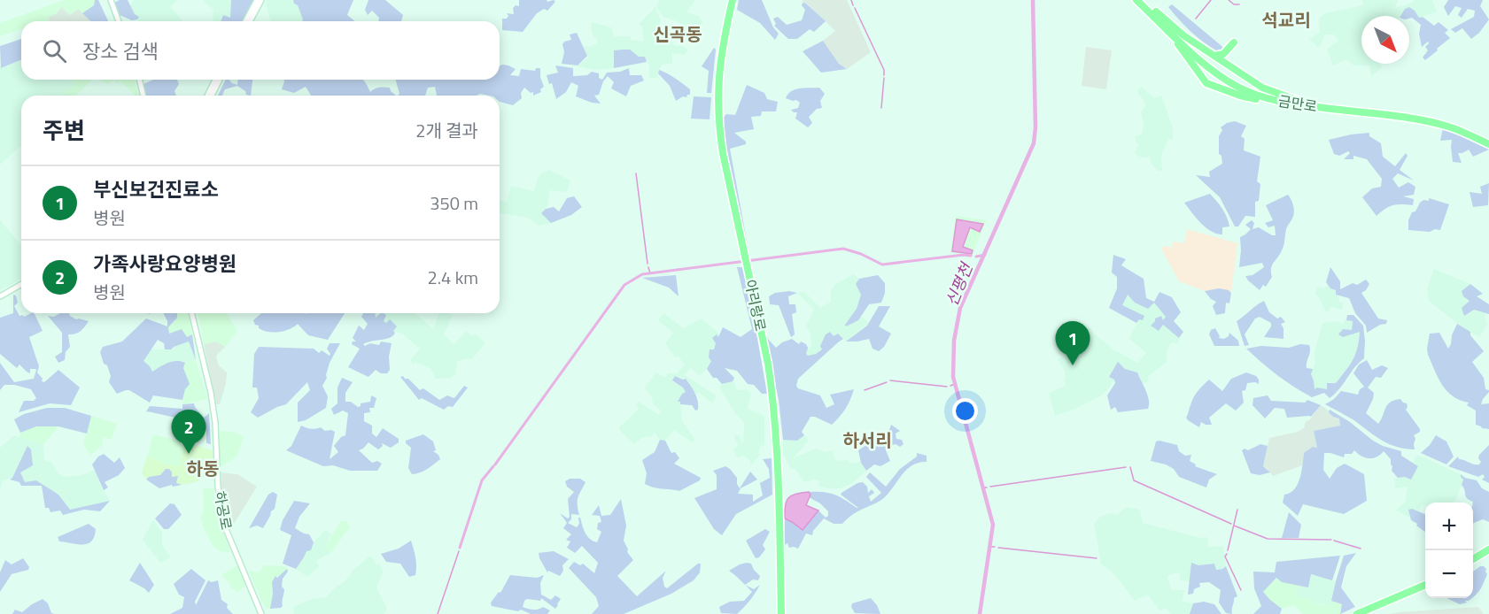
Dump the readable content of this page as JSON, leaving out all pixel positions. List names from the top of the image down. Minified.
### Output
{"streets":{"highway":["금만로","아리랑로"],"main road":["하공로"]},"districts":["석교리","신곡동","하서리","하동"],"water":["신평천"],"north":"bottom right","page":{"search":"장소 검색","heading":["주변","2개 결과"],"list":[{"mark":"1","name":"부신보건진료소","note":"병원","value":"350 m"},{"mark":"2","name":"가족사랑요양병원","note":"병원","value":"2.4 km"}],"pins":["1","2"],"map_buttons":["+","−"]}}
